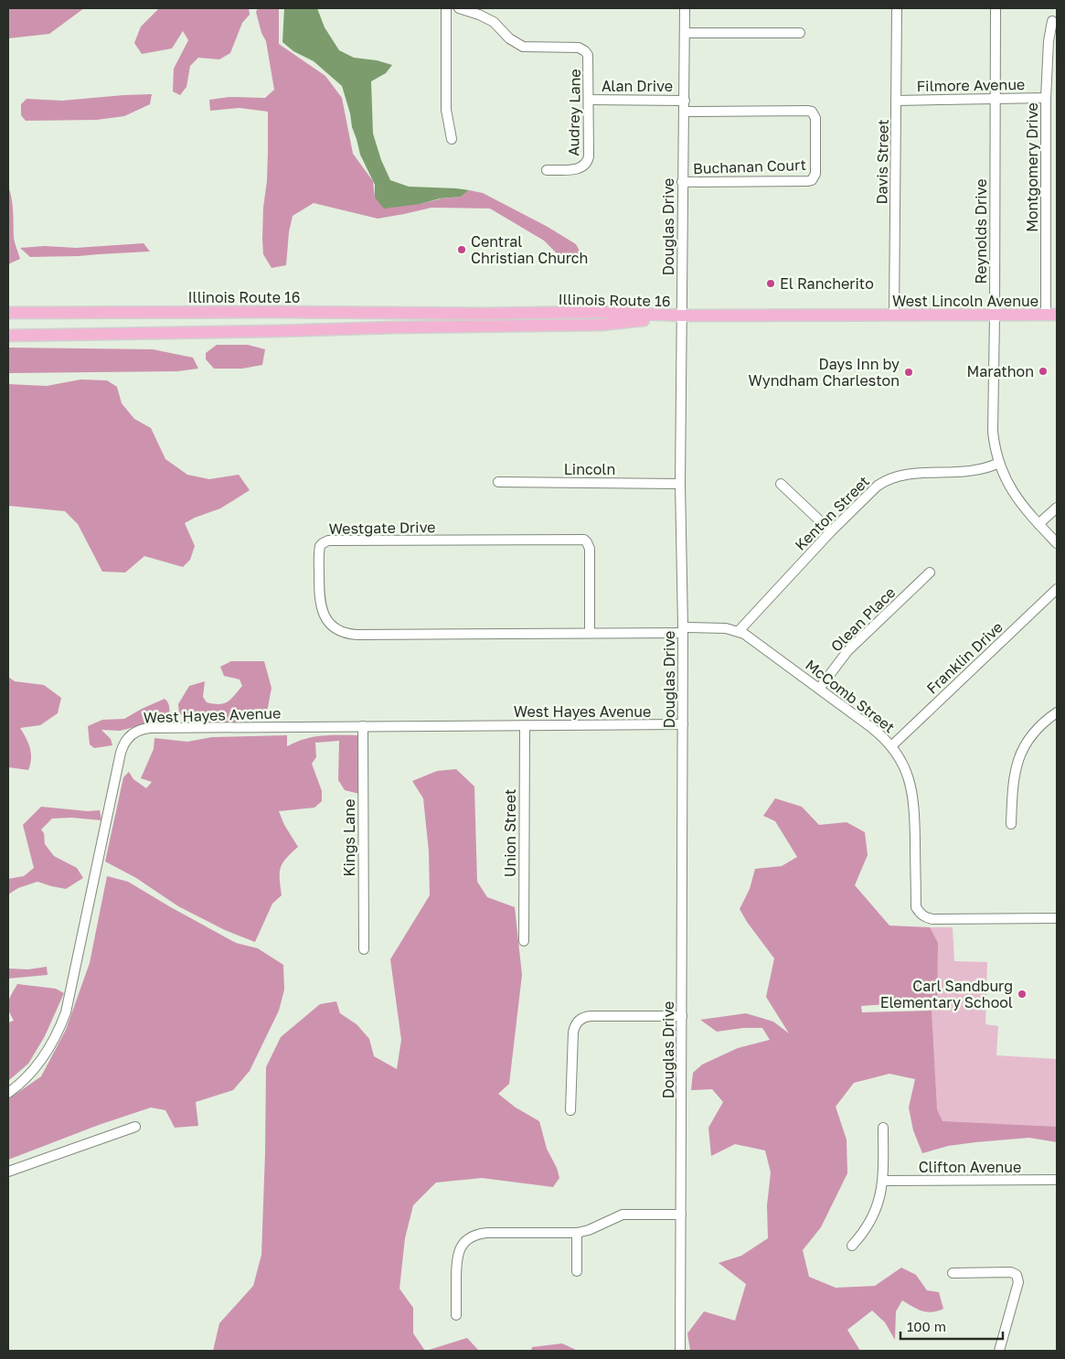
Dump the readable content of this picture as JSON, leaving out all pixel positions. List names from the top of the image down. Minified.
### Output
{"streets":{"main road":["Illinois Route 16","West Lincoln Avenue"],"street":["Filmore Avenue","Alan Drive","Audrey Lane","Davis Street","Buchanan Court","Montgomery Drive","Douglas Drive","Reynolds Drive","Lincoln","Kenton Street","Westgate Drive","Olean Place","Franklin Drive","McComb Street","West Hayes Avenue","Union Street","Kings Lane","Clifton Avenue"]},"crossings":[["Filmore Avenue","Davis Street"],["Filmore Avenue","Montgomery Drive"],["Filmore Avenue","Reynolds Drive"],["Alan Drive","Audrey Lane"],["Alan Drive","Douglas Drive"],["Davis Street","West Lincoln Avenue"],["Buchanan Court","Douglas Drive"],["Montgomery Drive","West Lincoln Avenue"],["Douglas Drive","Illinois Route 16"],["Douglas Drive","West Lincoln Avenue"],["Douglas Drive","Lincoln"],["Douglas Drive","Westgate Drive"],["Douglas Drive","McComb Street"],["Douglas Drive","West Hayes Avenue"],["Reynolds Drive","West Lincoln Avenue"],["Reynolds Drive","Kenton Street"],["Illinois Route 16","West Lincoln Avenue"],["Kenton Street","McComb Street"],["Westgate Drive","McComb Street"],["Olean Place","McComb Street"],["Franklin Drive","McComb Street"],["West Hayes Avenue","Union Street"],["West Hayes Avenue","Kings Lane"]],"places":["Central Christian Church","El Rancherito","Marathon","Days Inn by Wyndham Charleston","Carl Sandburg Elementary School"],"scale_bar":"100 m"}
